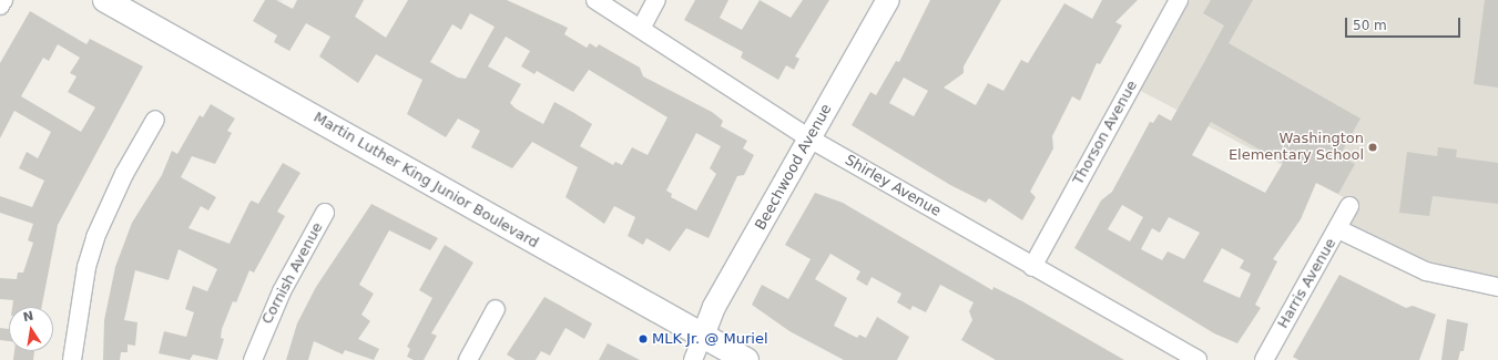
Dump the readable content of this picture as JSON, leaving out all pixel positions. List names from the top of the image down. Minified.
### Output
{"streets":{"main road":["Martin Luther King Junior Boulevard"],"street":["Thorson Avenue","Beechwood Avenue","Shirley Avenue","Cornish Avenue","Harris Avenue"]},"crossings":[["Thorson Avenue","Shirley Avenue"],["Beechwood Avenue","Martin Luther King Junior Boulevard"],["Beechwood Avenue","Shirley Avenue"]],"places":["Washington Elementary School","MLK Jr. @ Muriel"],"scale_bar":"50 m","north":"top"}
